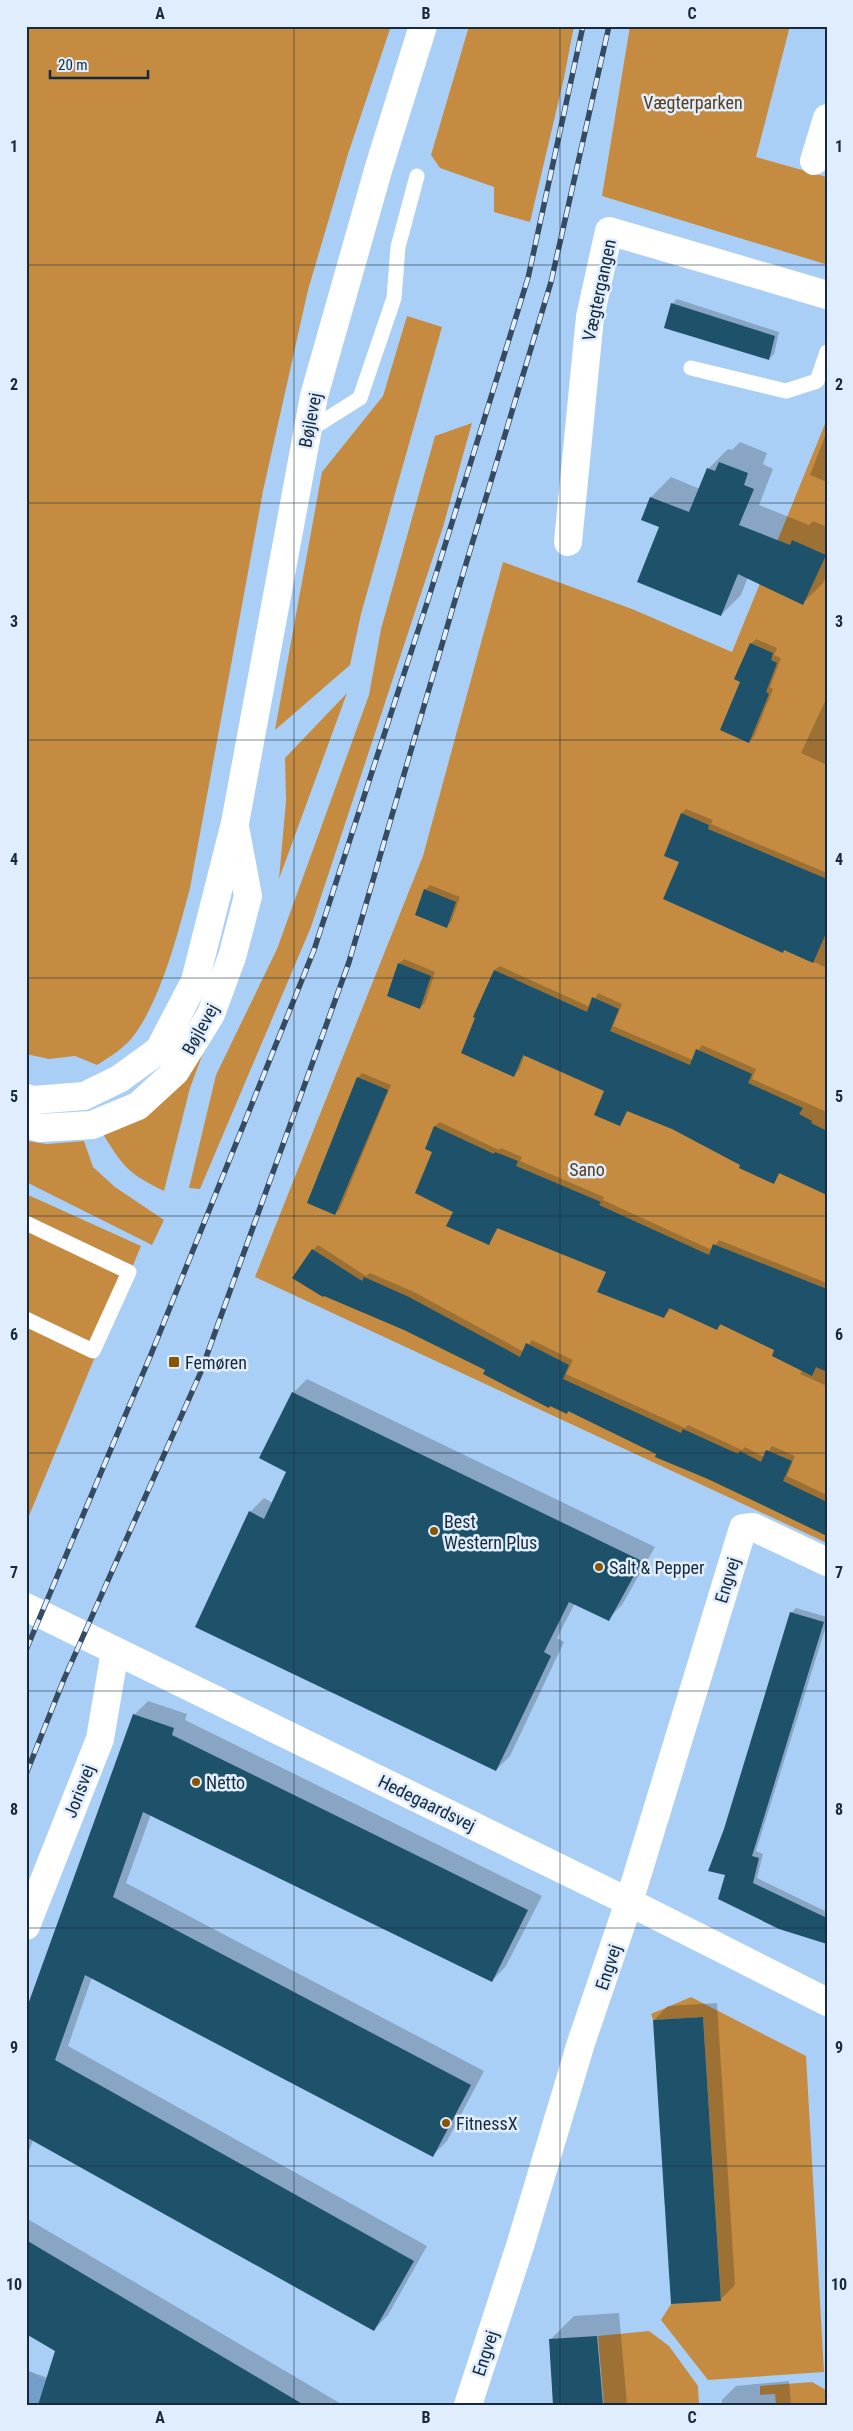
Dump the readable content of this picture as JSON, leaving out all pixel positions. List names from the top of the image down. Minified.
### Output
{"streets":{"street":["Vægtergangen","Bøjlevej","Engvej","Jorisvej","Hedegaardsvej"]},"crossings":[["Engvej","Hedegaardsvej"],["Jorisvej","Hedegaardsvej"]],"parks":["Vægterparken","Sano"],"places":{"transit":["Femøren"],"other":["Best Western Plus","Salt & Pepper","Netto","FitnessX"]},"scale_bar":"20 m","grid":{"columns":["A","B","C"],"rows":["1","2","3","4","5","6","7","8","9","10"]}}
